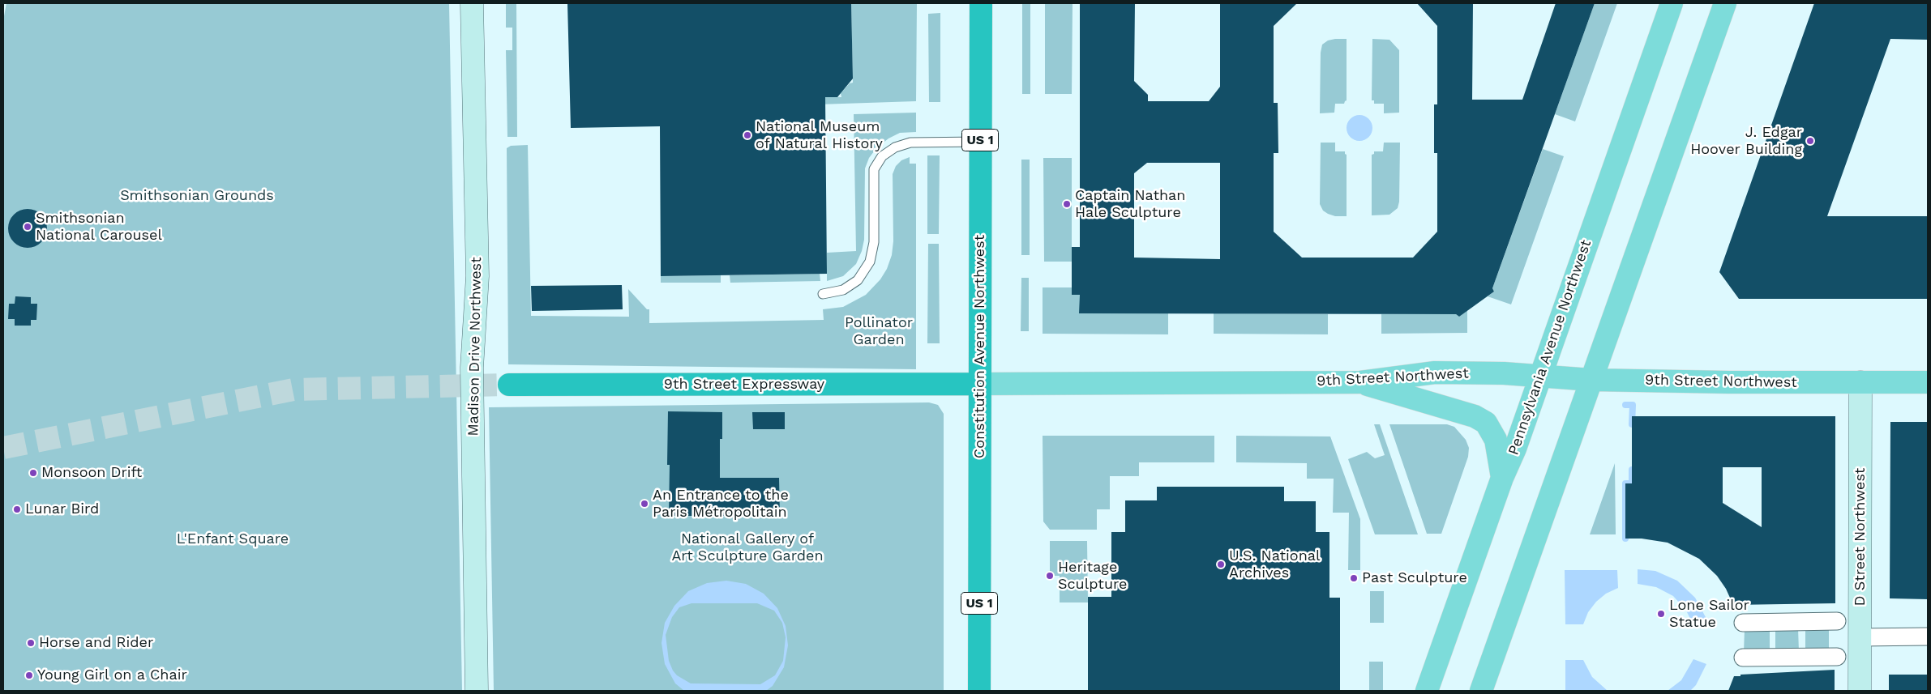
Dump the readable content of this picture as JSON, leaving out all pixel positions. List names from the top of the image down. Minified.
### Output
{"streets":{"highway":["US 1","Constitution Avenue Northwest","9th Street Expressway"],"main road":["Pennsylvania Avenue Northwest","9th Street Northwest"],"street":["Madison Drive Northwest","D Street Northwest"]},"crossings":[["Constitution Avenue Northwest","9th Street Northwest"],["Constitution Avenue Northwest","9th Street Expressway"],["Pennsylvania Avenue Northwest","9th Street Northwest"],["9th Street Northwest","9th Street Expressway"],["9th Street Northwest","D Street Northwest"]],"parks":["Smithsonian Grounds","Pollinator Garden","L'Enfant Square","National Gallery of Art Sculpture Garden"],"places":["National Museum of Natural History","J. Edgar Hoover Building","Captain Nathan Hale Sculpture","Smithsonian National Carousel","Monsoon Drift","An Entrance to the Paris Métropolitain","Lunar Bird","U.S. National Archives","Heritage Sculpture","Past Sculpture","Lone Sailor Statue","Horse and Rider","Young Girl on a Chair"]}
